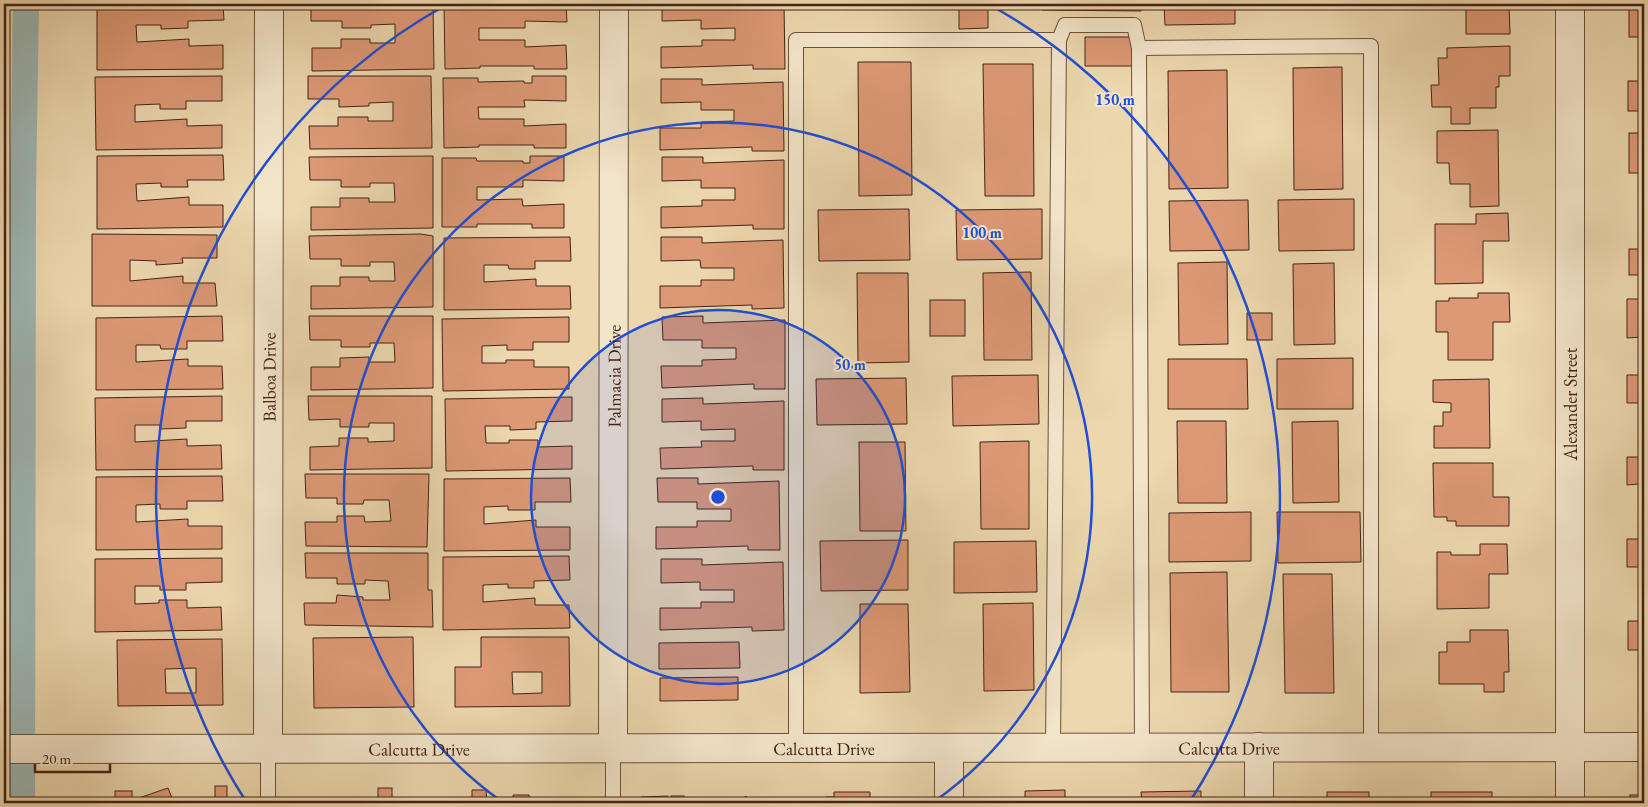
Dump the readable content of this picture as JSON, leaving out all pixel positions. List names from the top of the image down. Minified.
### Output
{"streets":{"street":["Balboa Drive","Palmacia Drive","Alexander Street","Calcutta Drive"]},"crossings":[["Balboa Drive","Calcutta Drive"],["Palmacia Drive","Calcutta Drive"],["Alexander Street","Calcutta Drive"]],"scale_bar":"20 m","rings":["150 m","100 m","50 m"]}
